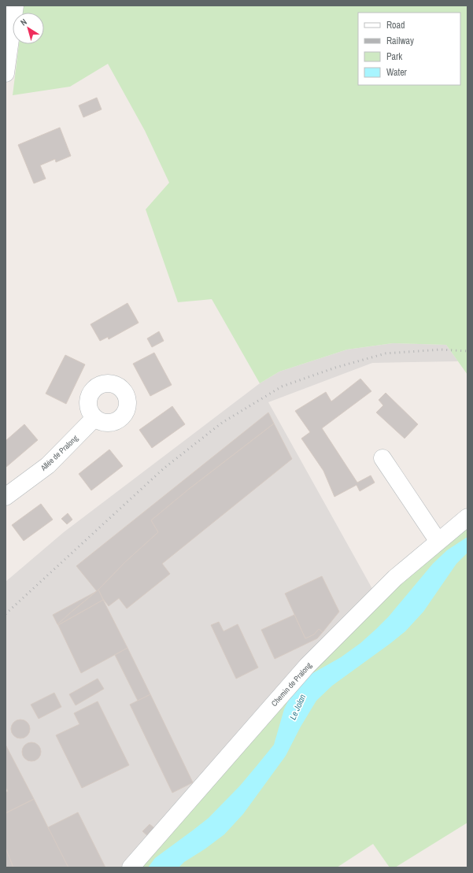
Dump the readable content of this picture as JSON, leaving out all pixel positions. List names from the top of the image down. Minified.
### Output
{"streets":{"street":["Allée de Pralong","Chemin de Pralong"]},"water":["Le Jolan"],"legend":["Road","Railway","Park","Water"],"north":"top left"}
